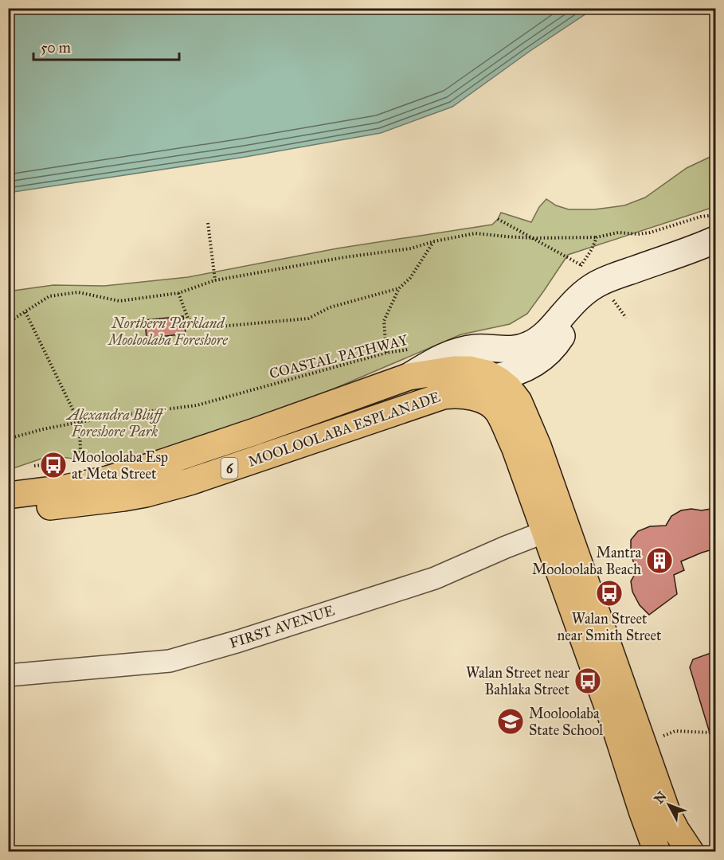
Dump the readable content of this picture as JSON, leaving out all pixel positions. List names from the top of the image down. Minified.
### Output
{"streets":{"main road":["MOOLOOLABA ESPLANADE","6"],"street":["FIRST AVENUE"],"path":["COASTAL PATHWAY"]},"crossings":[["MOOLOOLABA ESPLANADE","6"],["6","FIRST AVENUE"]],"parks":["Northern Parkland Mooloolaba Foreshore","Alexandra Bluff Foreshore Park"],"places":{"bus stop":["Mooloolaba Esp at Meta Street","Walan Street near Smith Street","Walan Street near Bahlaka Street"],"building":["Mantra Mooloolaba Beach"],"school or university":["Mooloolaba State School"]},"scale_bar":"50 m","north":"top left"}
